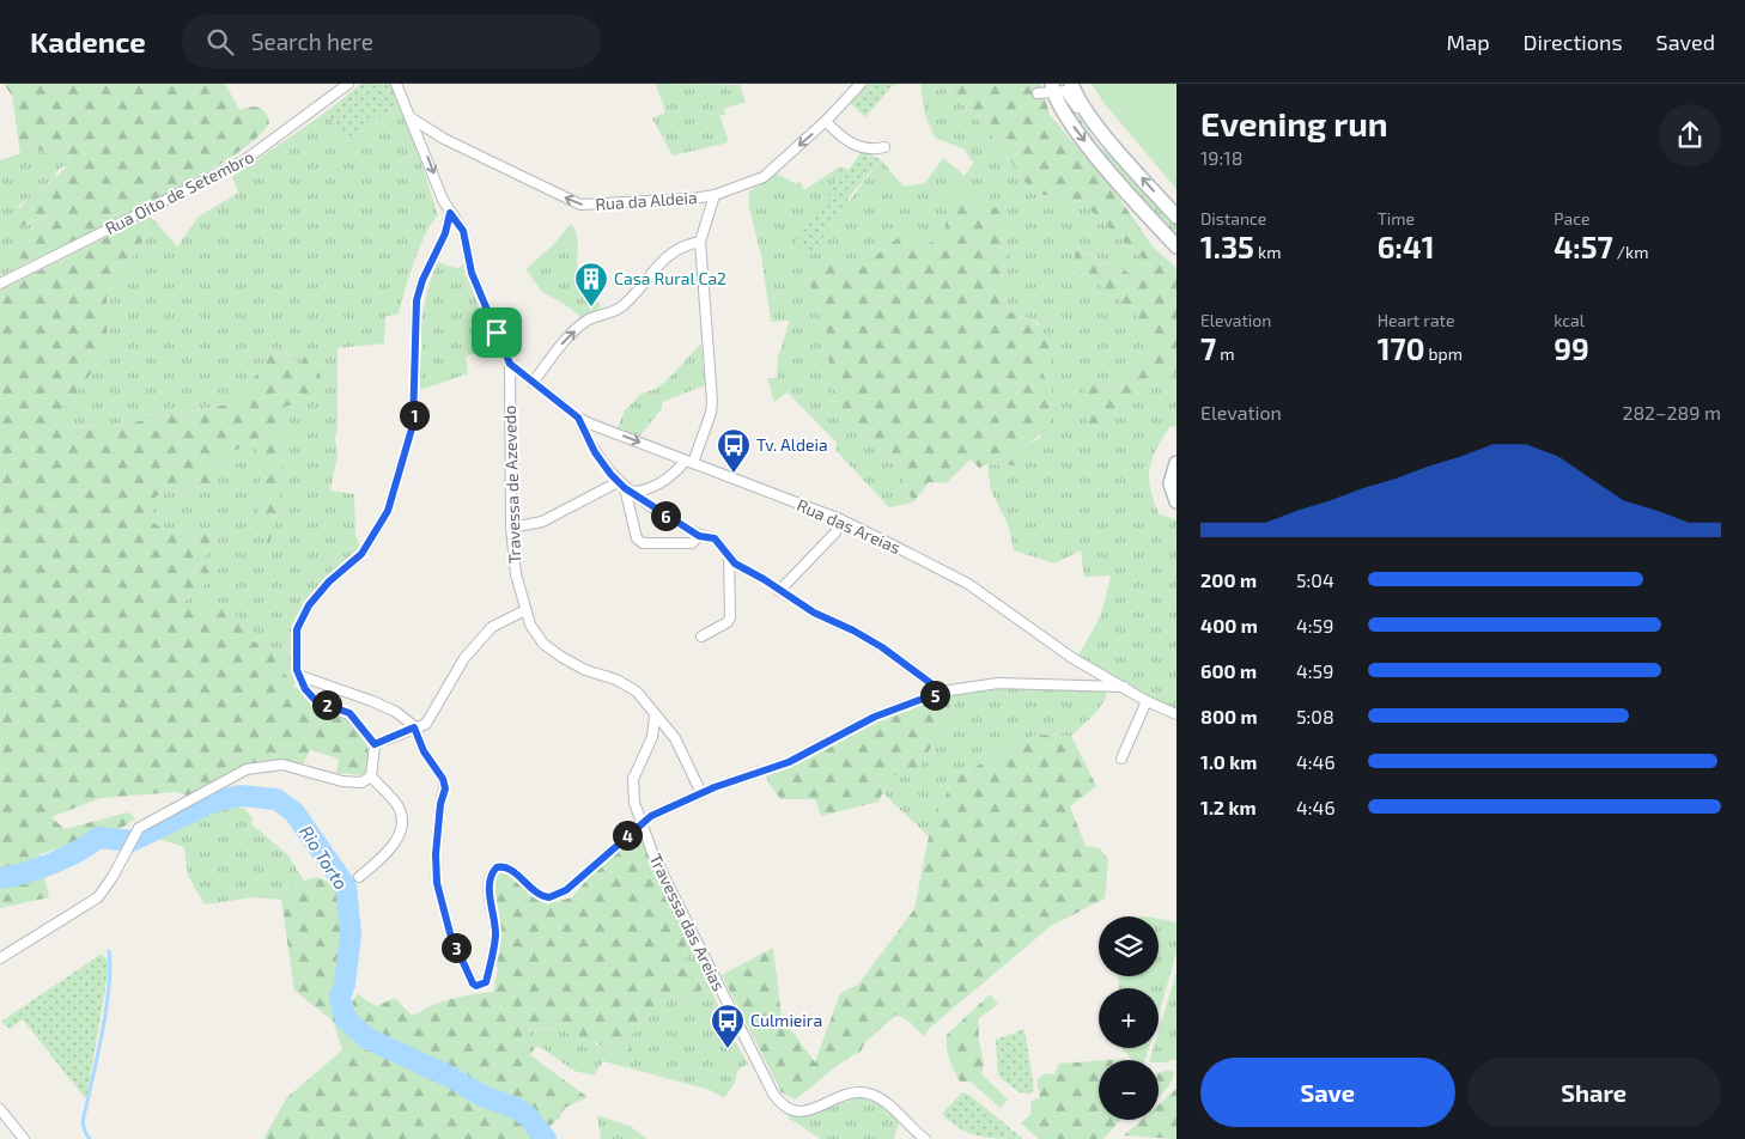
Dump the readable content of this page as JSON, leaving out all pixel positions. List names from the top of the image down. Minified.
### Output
{"streets":{"street":["Rua Oito de Setembro","Rua da Aldeia","Travessa de Azevedo","Rua das Areias","Travessa das Areias"]},"crossings":[["Rua da Aldeia","Travessa de Azevedo"],["Travessa de Azevedo","Rua das Areias"],["Travessa de Azevedo","Travessa das Areias"]],"one_way":["Rua da Aldeia"],"water":["Rio Torto"],"places":{"building":["Casa Rural Ca2"],"bus stop":["Tv. Aldeia","Culmieira"]},"page":{"header":"Kadence","search":"Search here","nav":["Map","Directions","Saved"],"heading":["Evening run","19:18"],"stats":[["Distance","1.35 km"],["Time","6:41"],["Pace","4:57 /km"],["Elevation","7 m"],["Heart rate","170 bpm"],["kcal","99"]],"chart":["Elevation","282–289 m"],"pins":["1","6","5","2","4","3"],"list":[{"name":"200 m","note":"5:04"},{"name":"400 m","note":"4:59"},{"name":"600 m","note":"4:59"},{"name":"800 m","note":"5:08"},{"name":"1.0 km","note":"4:46"},{"name":"1.2 km","note":"4:46"}],"map_buttons":["+","−"],"buttons":["Save","Share"]}}
